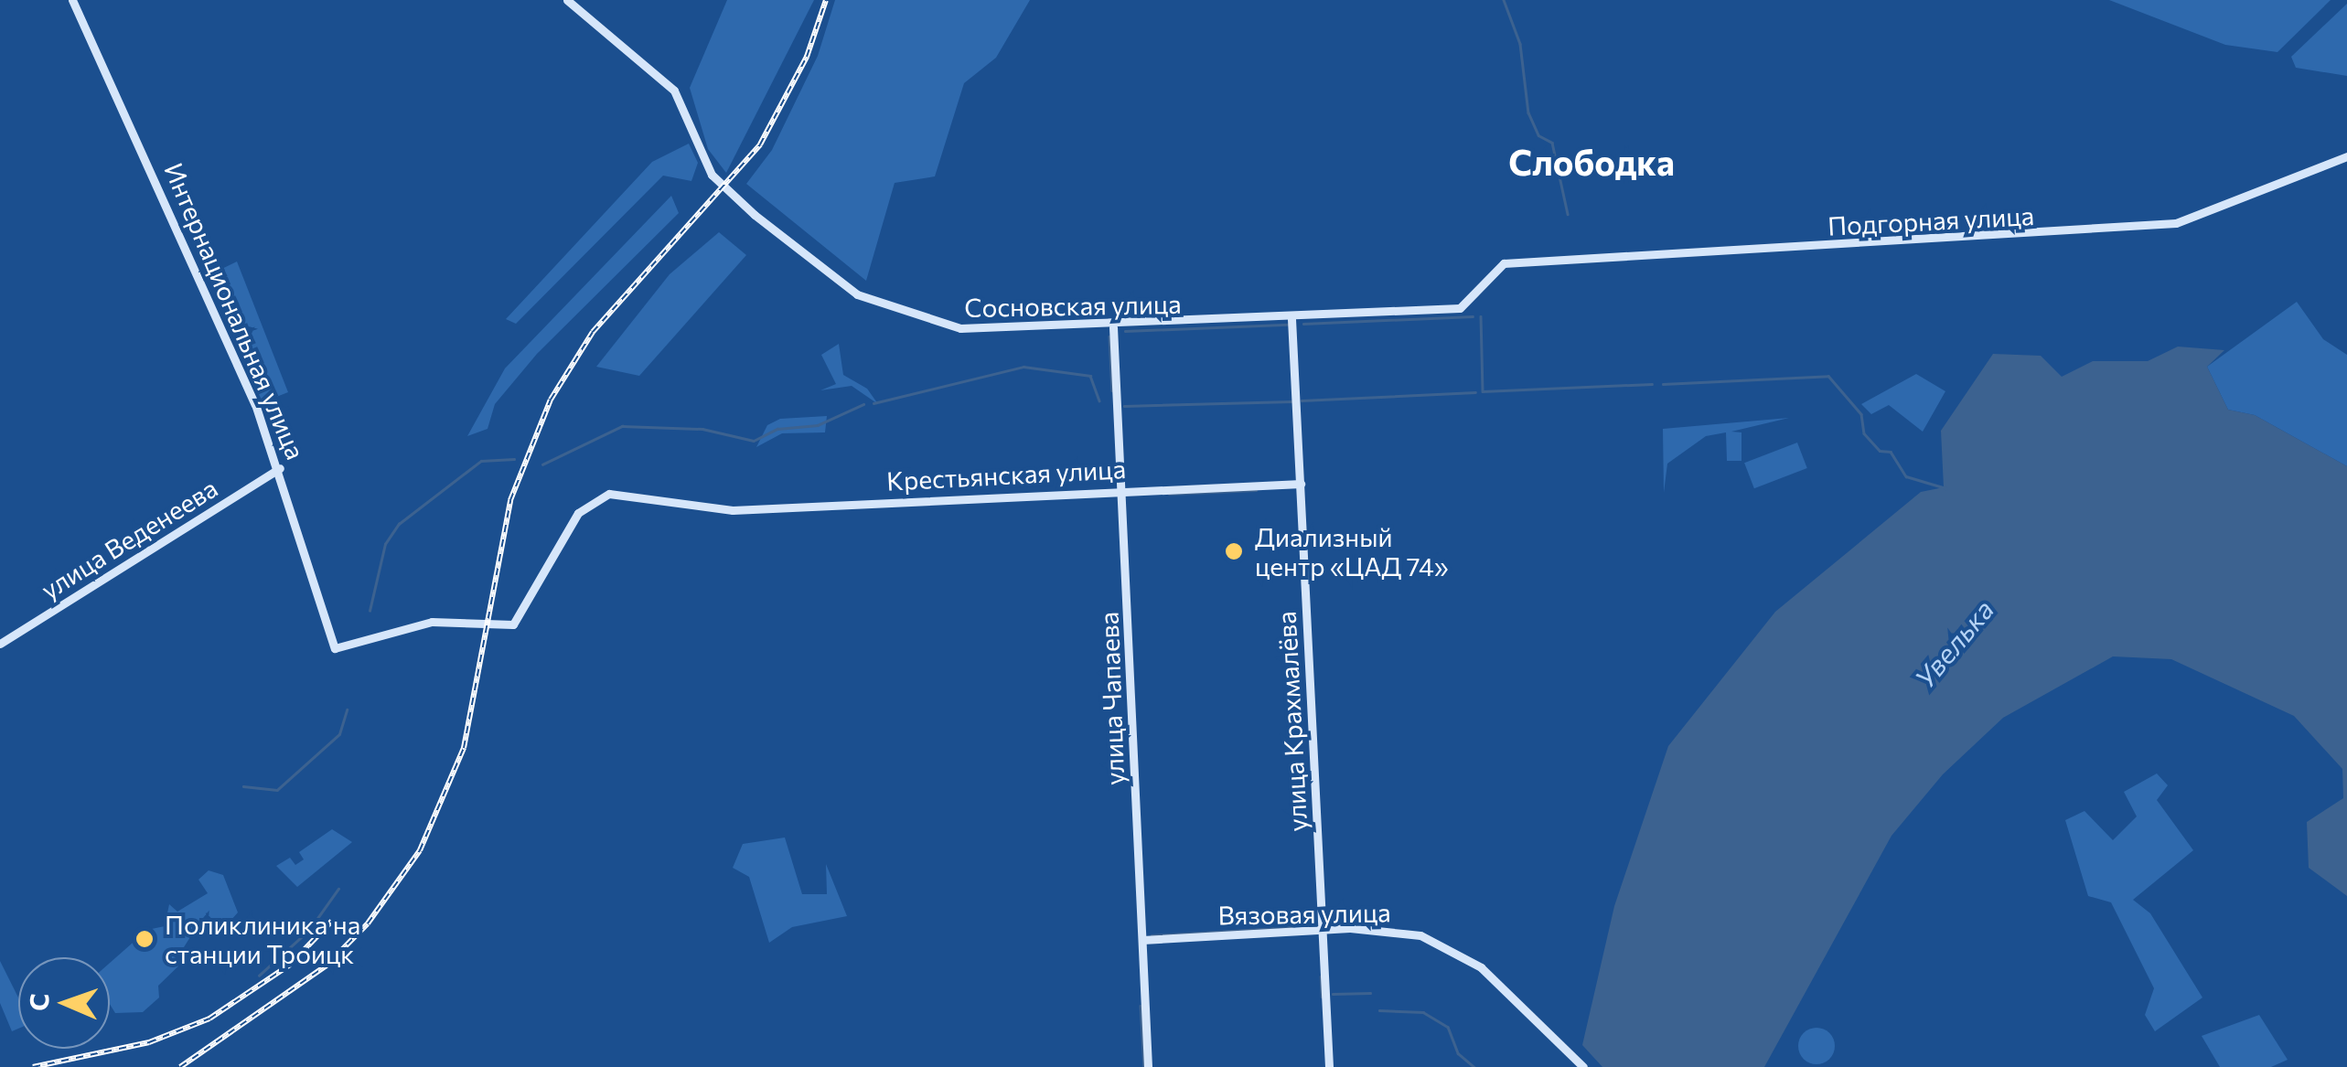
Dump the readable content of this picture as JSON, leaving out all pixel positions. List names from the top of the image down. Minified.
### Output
{"streets":{"street":["Подгорная улица","Сосновская улица","Интернациональная улица","Крестьянская улица","улица Веденеева","улица Чапаева","улица Крахмалёва","Вязовая улица"]},"crossings":[["Подгорная улица","Сосновская улица"],["Сосновская улица","улица Чапаева"],["Сосновская улица","улица Крахмалёва"],["Интернациональная улица","Крестьянская улица"],["Интернациональная улица","улица Веденеева"],["Крестьянская улица","улица Чапаева"],["Крестьянская улица","улица Крахмалёва"],["улица Чапаева","Вязовая улица"],["улица Крахмалёва","Вязовая улица"]],"districts":["Слободка"],"water":["Увелька"],"places":["Диализный центр «ЦАД 74»","Поликлиника на станции Троицк"],"north":"left"}
